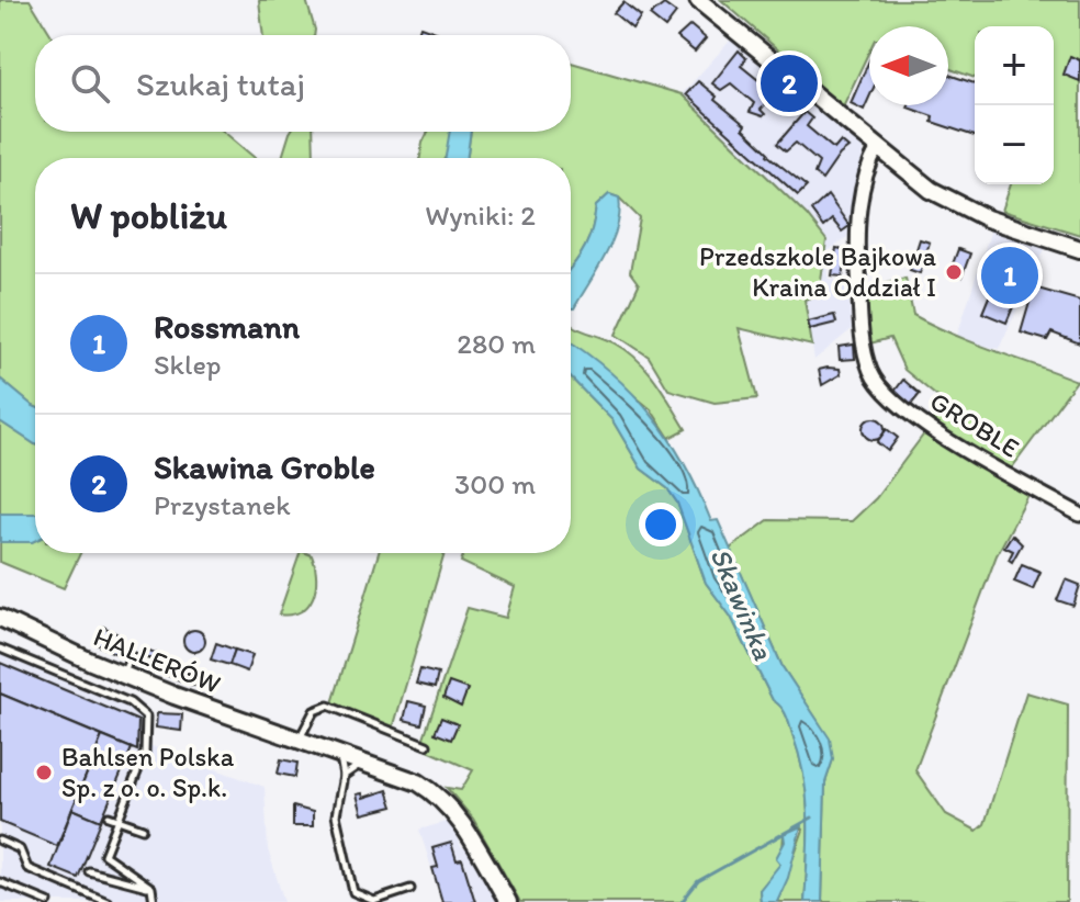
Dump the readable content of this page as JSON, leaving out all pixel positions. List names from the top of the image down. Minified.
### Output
{"streets":{"street":["GROBLE","HALLERÓW"]},"water":["Skawinka"],"places":["Przedszkole Bajkowa Kraina Oddział I","Bahlsen Polska Sp. z o. o. Sp.k."],"north":"left","page":{"map_buttons":["+","−"],"search":"Szukaj tutaj","pins":["2","1"],"heading":["W pobliżu","Wyniki: 2"],"list":[{"mark":"1","name":"Rossmann","note":"Sklep","value":"280 m"},{"mark":"2","name":"Skawina Groble","note":"Przystanek","value":"300 m"}]}}
